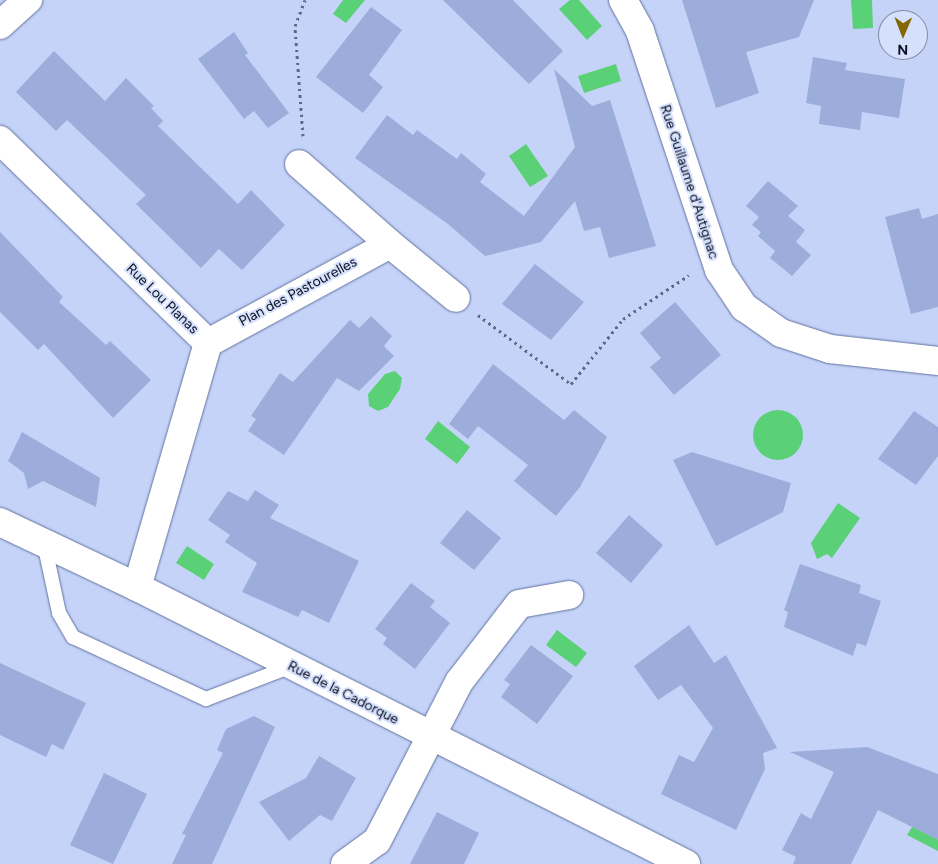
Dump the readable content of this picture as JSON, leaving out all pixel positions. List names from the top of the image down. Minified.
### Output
{"streets":{"street":["Rue Guillaume d'Autignac","Plan des Pastourelles","Rue Lou Planas","Rue de la Cadorque"]},"crossings":[["Plan des Pastourelles","Rue Lou Planas"],["Rue Lou Planas","Rue de la Cadorque"]],"north":"bottom"}
